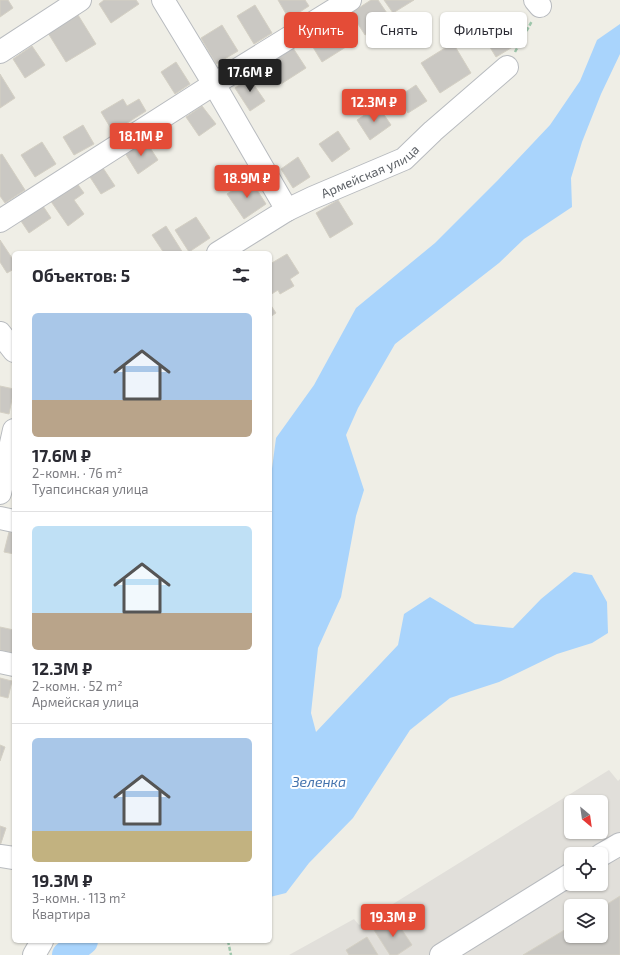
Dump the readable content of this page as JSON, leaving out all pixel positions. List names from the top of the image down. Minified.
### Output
{"streets":{"street":["Армейская улица"]},"water":["Зеленка"],"north":"bottom right","page":{"chip":["Купить","Снять","Фильтры"],"price":["17.6M ₽","12.3M ₽","18.1M ₽","18.9M ₽","19.3M ₽"],"heading":"Объектов: 5","list":[{"name":"17.6M ₽","note":"2-комн. · 76 m² · Туапсинская улица"},{"name":"12.3M ₽","note":"2-комн. · 52 m² · Армейская улица"},{"name":"19.3M ₽","note":"3-комн. · 113 m² · Квартира"}]}}
